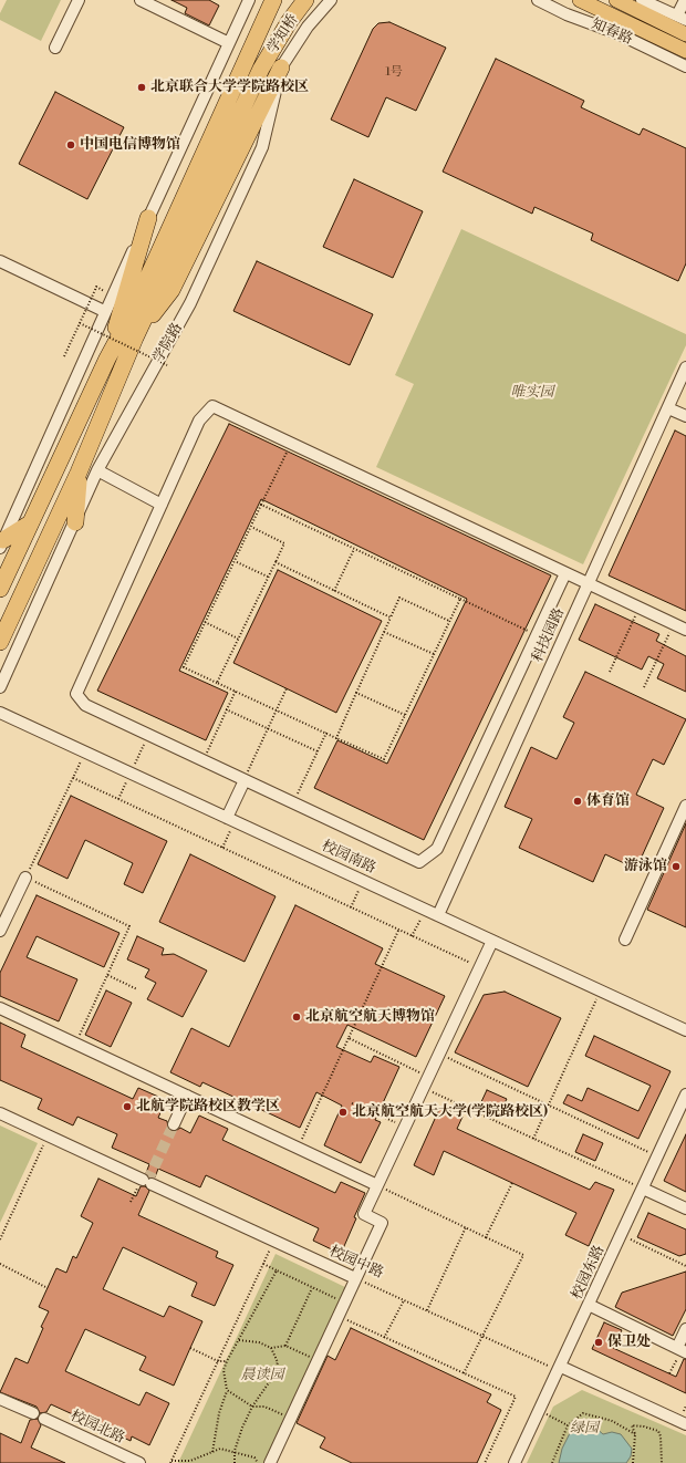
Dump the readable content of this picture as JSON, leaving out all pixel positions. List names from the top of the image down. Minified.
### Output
{"streets":{"highway":["学知桥"],"main road":["知春路"],"street":["学院路","科技园路","校园南路","校园中路","校园东路","校园北路"]},"crossings":[["科技园路","校园南路"],["校园中路","校园东路"]],"parks":["唯实园","晨读园","绿园"],"places":["北京联合大学学院路校区","中国电信博物馆","体育馆","游泳馆","北京航空航天博物馆","北航学院路校区教学区","北京航空航天大学(学院路校区)","保卫处"],"house_numbers":["1号"]}
